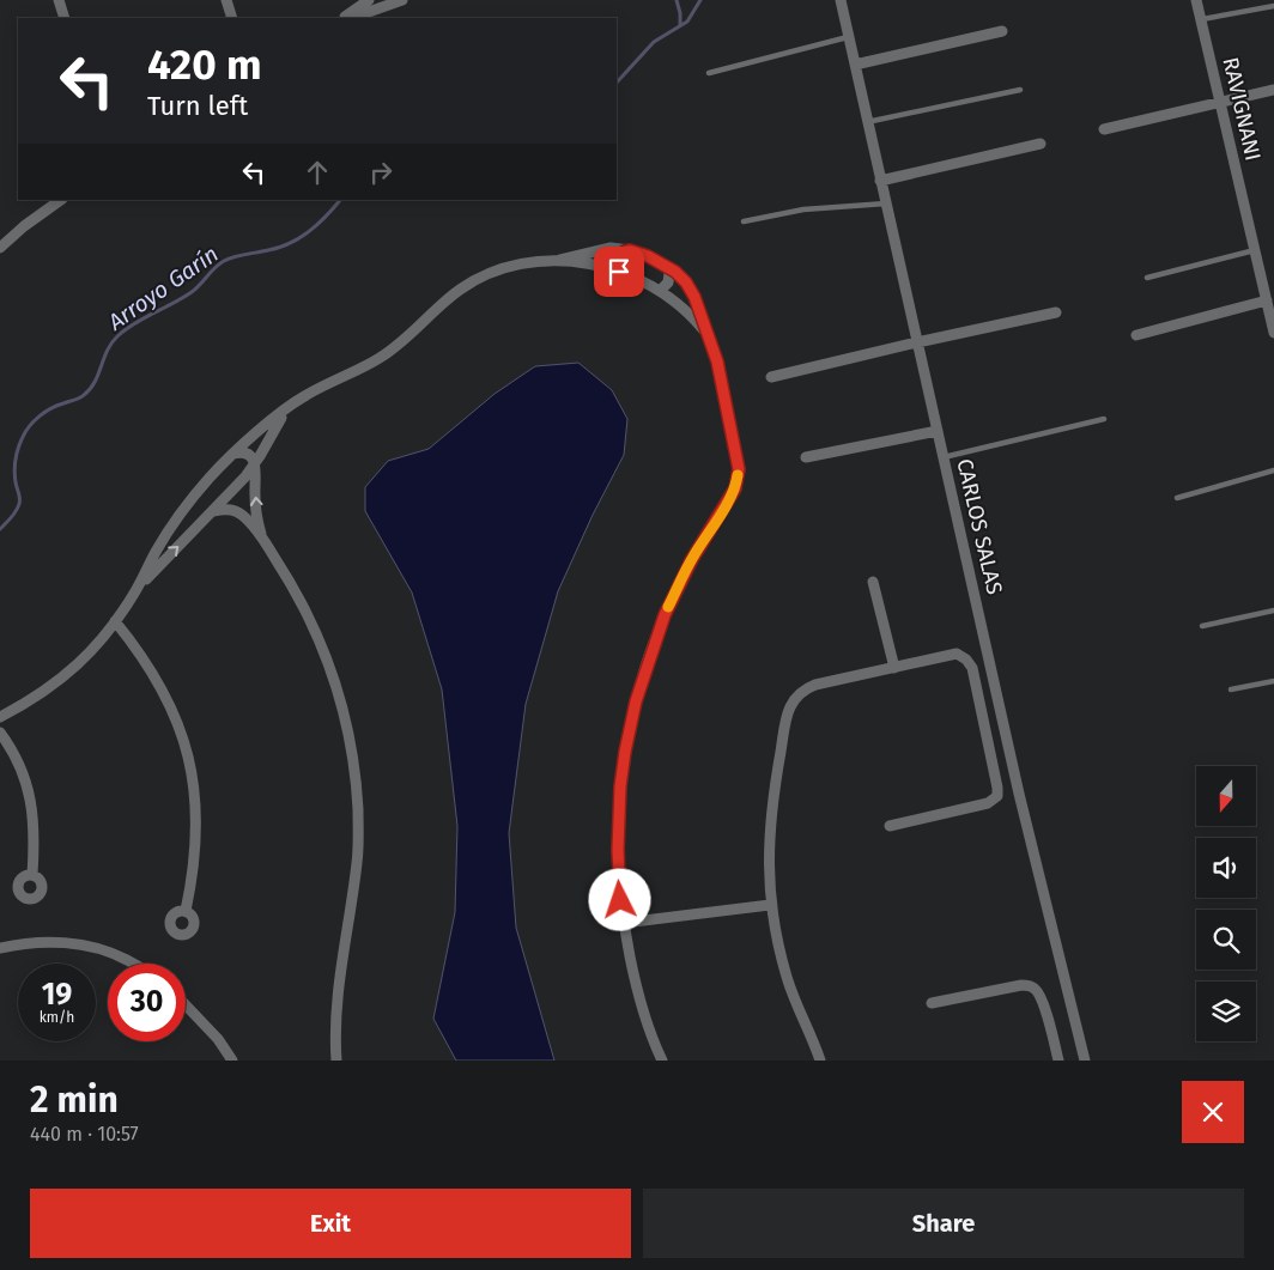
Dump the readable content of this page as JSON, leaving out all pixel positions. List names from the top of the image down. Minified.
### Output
{"streets":{"street":["RAVIGNANI","CARLOS SALAS"]},"water":["Arroyo Garín"],"north":"bottom","page":{"turn":["420 m","Turn left"],"speed":"19 km/h","limit":"30","heading":["2 min","440 m · 10:57"],"buttons":["Exit","Share"]}}
